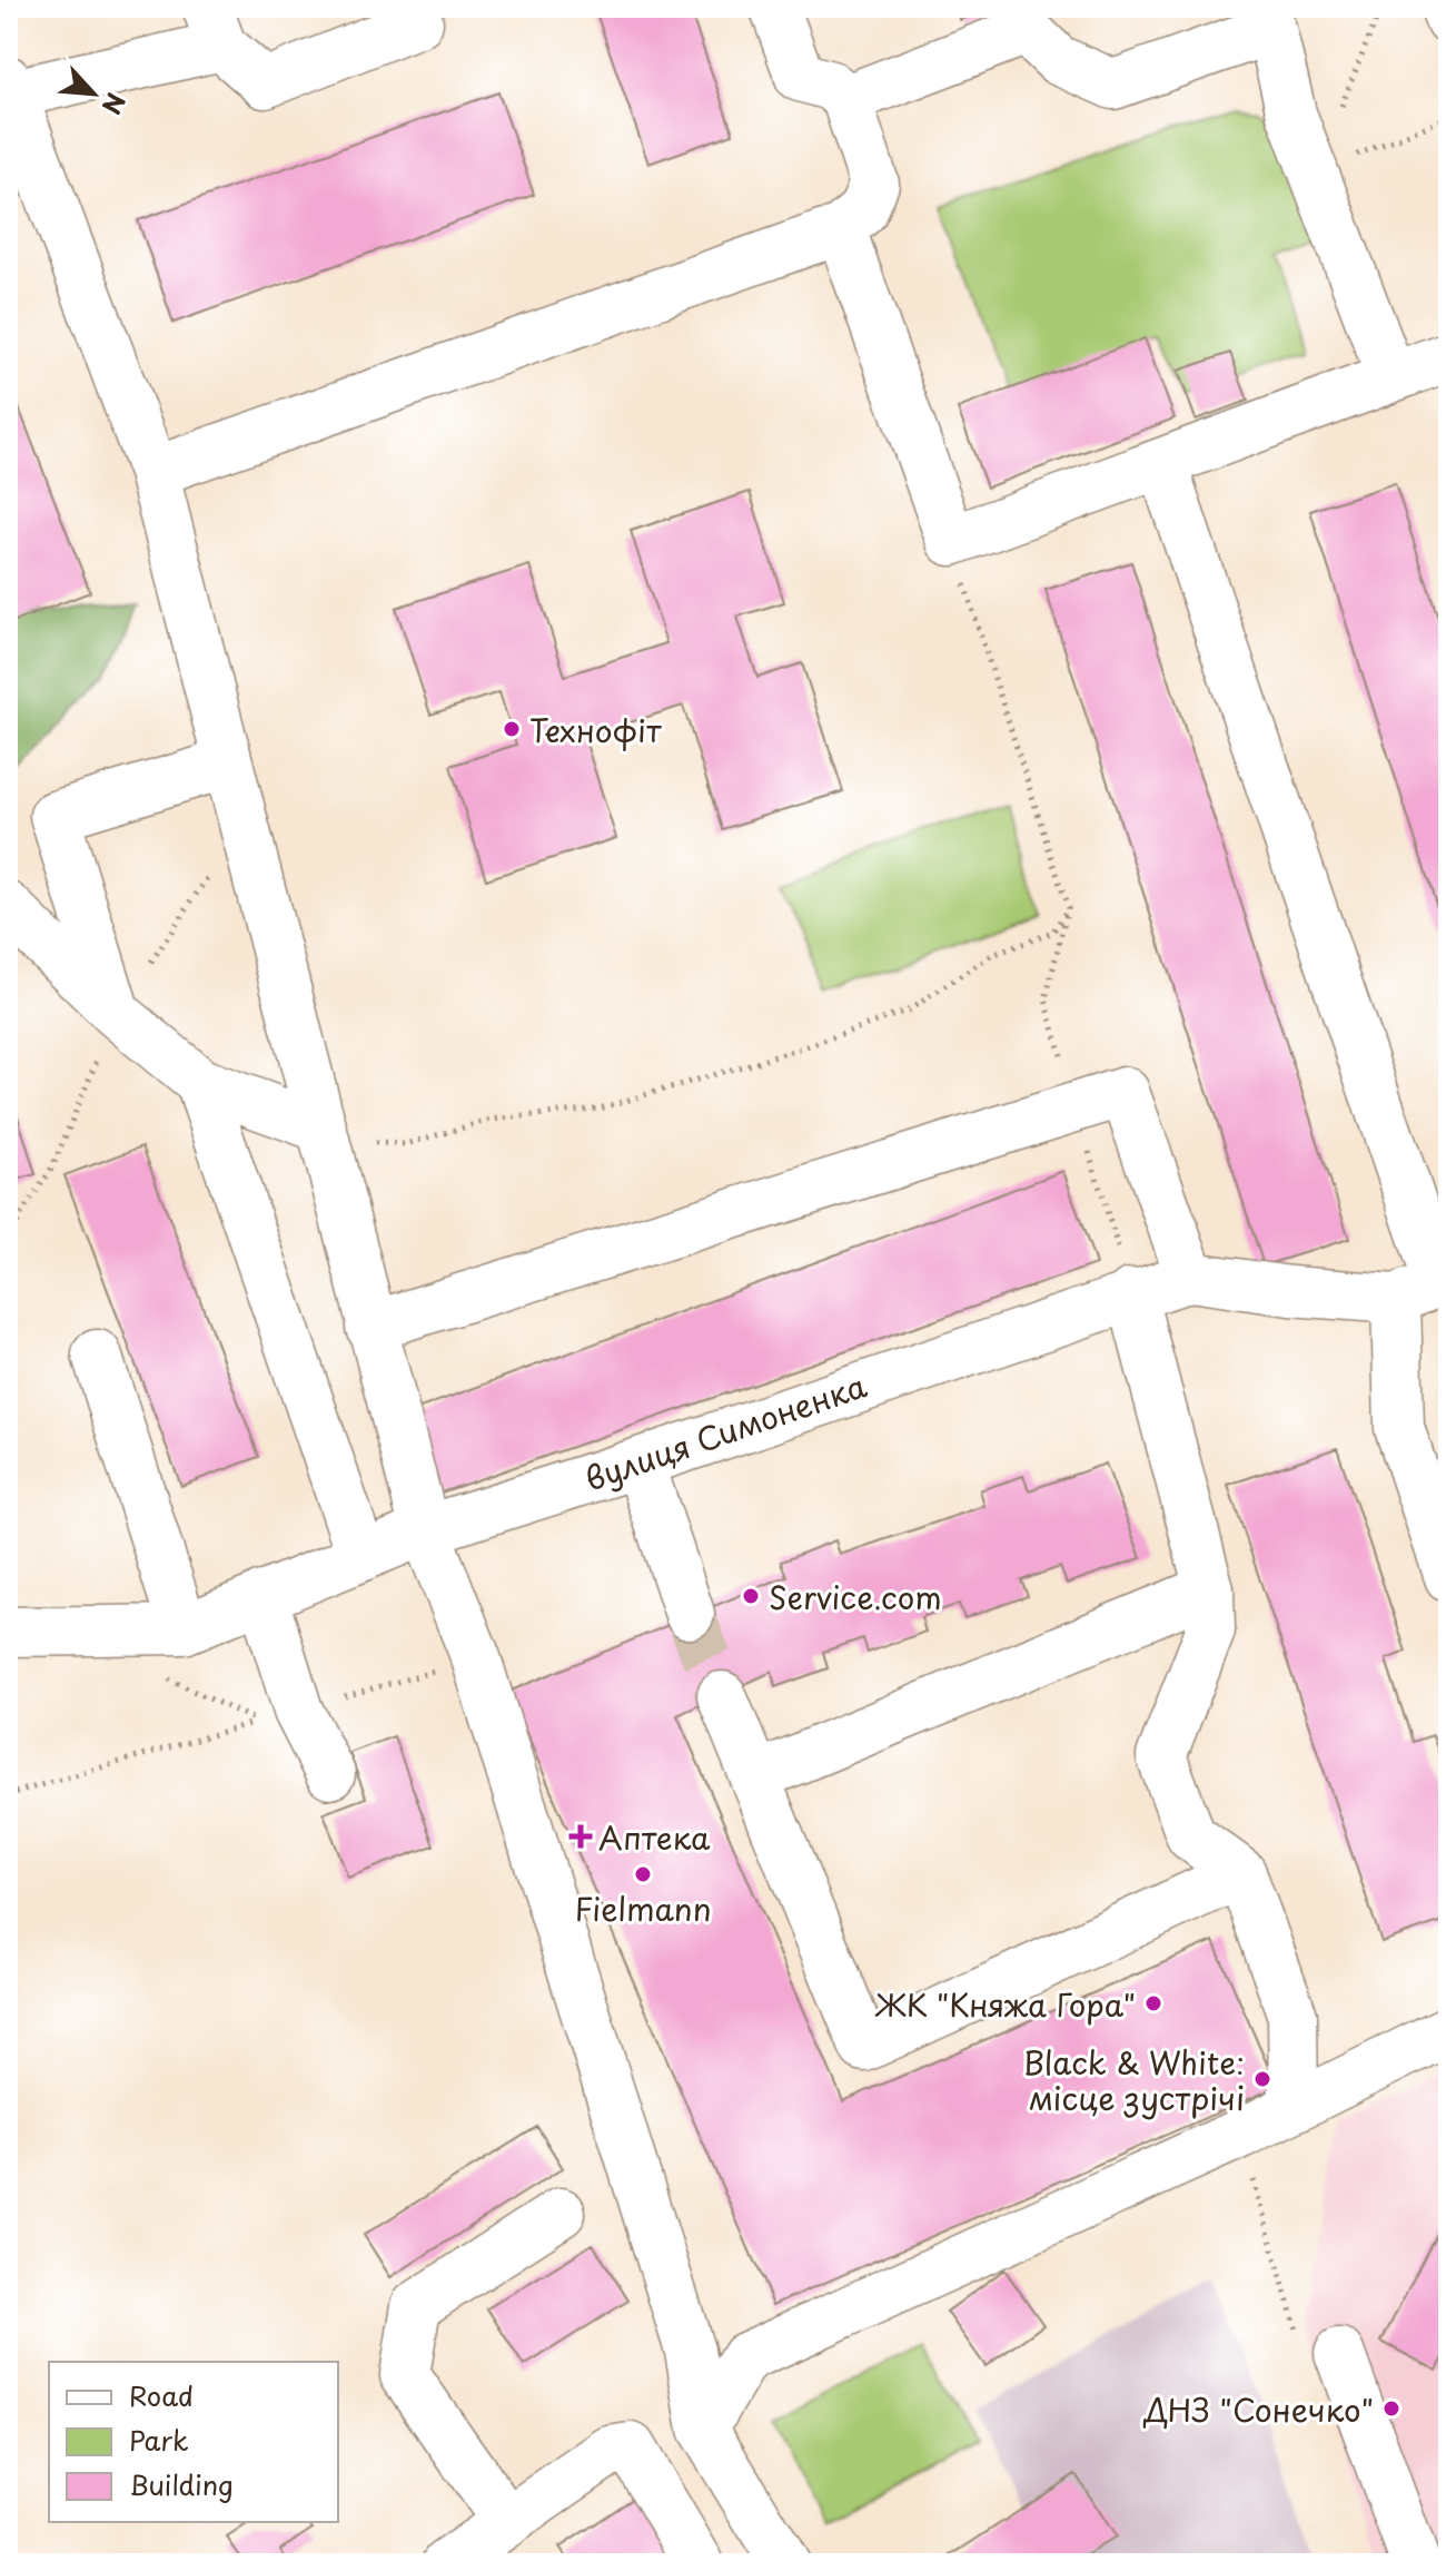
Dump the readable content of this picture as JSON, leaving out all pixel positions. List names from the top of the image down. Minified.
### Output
{"streets":{"street":["вулиця Симоненка"]},"places":{"other":["Технофіт","Service.com","Fielmann","ЖК \"Княжа Гора\"","Black & White: місце зустрічі","ДНЗ \"Сонечко\""],"health":["Аптека"]},"legend":["Road","Park","Building"],"north":"bottom right"}
